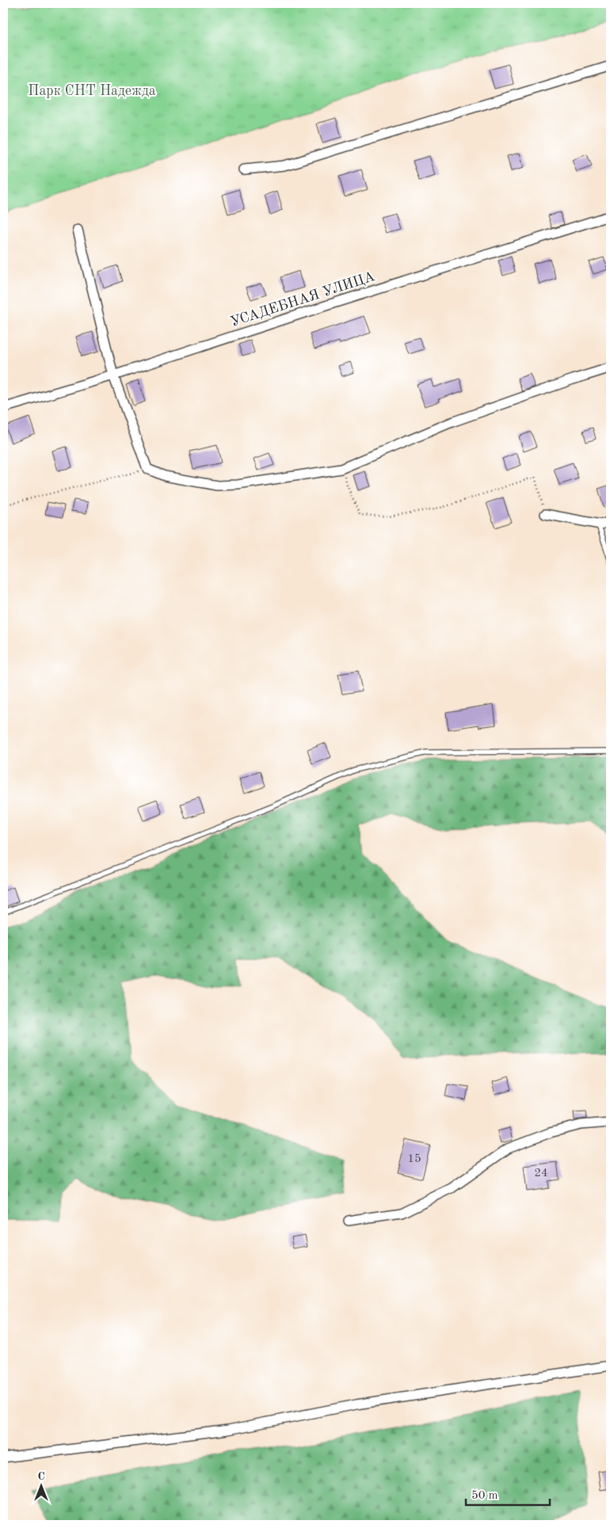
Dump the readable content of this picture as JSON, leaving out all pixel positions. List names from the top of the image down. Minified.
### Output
{"streets":{"street":["УСАДЕБНАЯ УЛИЦА"]},"parks":["Парк СНТ Надежда"],"house_numbers":["15","24"],"scale_bar":"50 m","north":"top"}
